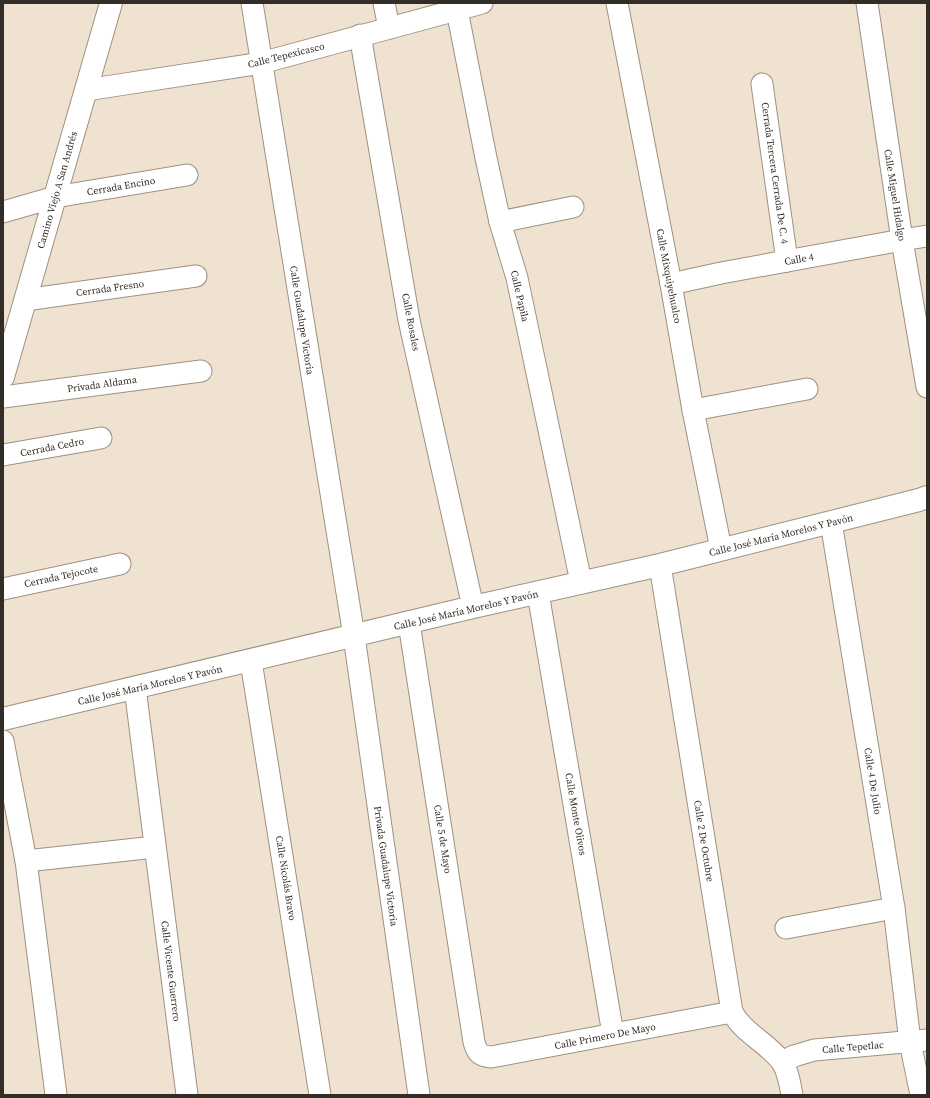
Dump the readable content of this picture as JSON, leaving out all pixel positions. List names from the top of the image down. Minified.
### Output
{"streets":{"street":["Calle Tepexicasco","Cerrada Tercera Cerrada De C. 4","Cerrada Encino","Camino Viejo A San Andrés","Calle Miguel Hidalgo","Calle 4","Calle Mixquiyehualco","Cerrada Fresno","Calle Papila","Calle Guadalupe Victoria","Calle Rosales","Privada Aldama","Cerrada Cedro","Calle José María Morelos Y Pavón","Cerrada Tejocote","Calle 4 De Julio","Calle Monte Olivos","Calle 5 de Mayo","Calle 2 De Octubre","Privada Guadalupe Victoria","Calle Nicolás Bravo","Calle Vicente Guerrero","Calle Primero De Mayo","Calle Tepetlac"]},"crossings":[["Calle Tepexicasco","Camino Viejo A San Andrés"],["Calle Tepexicasco","Calle Papila"],["Calle Tepexicasco","Calle Guadalupe Victoria"],["Calle Tepexicasco","Calle Rosales"],["Cerrada Tercera Cerrada De C. 4","Calle 4"],["Cerrada Encino","Camino Viejo A San Andrés"],["Camino Viejo A San Andrés","Cerrada Fresno"],["Calle Miguel Hidalgo","Calle 4"],["Calle 4","Calle Mixquiyehualco"],["Calle Mixquiyehualco","Calle José María Morelos Y Pavón"],["Calle Papila","Calle José María Morelos Y Pavón"],["Calle Guadalupe Victoria","Calle José María Morelos Y Pavón"],["Calle Guadalupe Victoria","Privada Guadalupe Victoria"],["Calle Rosales","Calle José María Morelos Y Pavón"],["Calle José María Morelos Y Pavón","Calle 4 De Julio"],["Calle José María Morelos Y Pavón","Calle Monte Olivos"],["Calle José María Morelos Y Pavón","Calle 5 de Mayo"],["Calle José María Morelos Y Pavón","Calle 2 De Octubre"],["Calle José María Morelos Y Pavón","Privada Guadalupe Victoria"],["Calle José María Morelos Y Pavón","Calle Nicolás Bravo"],["Calle José María Morelos Y Pavón","Calle Vicente Guerrero"],["Calle 4 De Julio","Calle Tepetlac"],["Calle Monte Olivos","Calle Primero De Mayo"],["Calle 5 de Mayo","Calle Primero De Mayo"],["Calle 2 De Octubre","Calle Primero De Mayo"],["Calle 2 De Octubre","Calle Tepetlac"]]}
